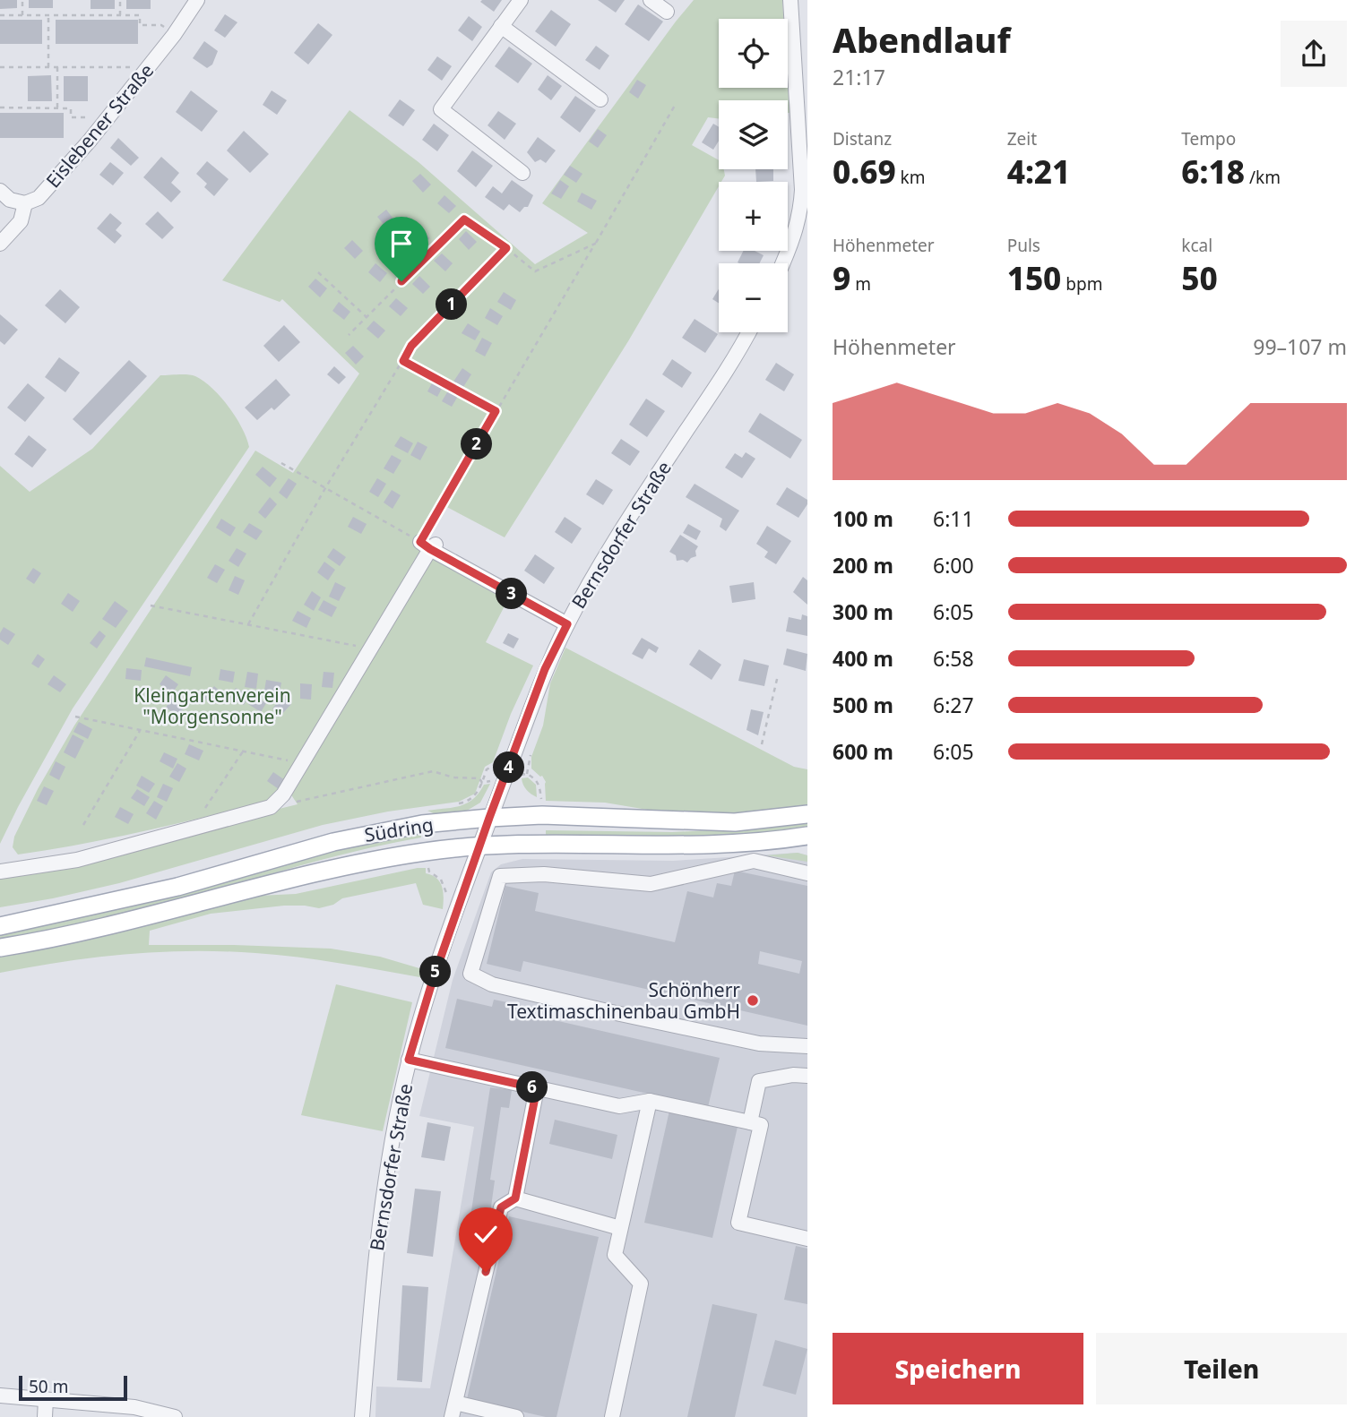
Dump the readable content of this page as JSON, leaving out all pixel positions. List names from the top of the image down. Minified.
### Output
{"streets":{"main road":["Südring"],"street":["Eislebener Straße","Bernsdorfer Straße"]},"crossings":[["Bernsdorfer Straße","Südring"]],"parks":["Kleingartenverein \"Morgensonne\""],"places":["Schönherr Textimaschinenbau GmbH"],"scale_bar":"50 m","page":{"heading":["Abendlauf","21:17"],"map_buttons":["+","−"],"stats":[["Distanz","0.69 km"],["Zeit","4:21"],["Tempo","6:18 /km"],["Höhenmeter","9 m"],["Puls","150 bpm"],["kcal","50"]],"pins":["1","2","3","4","5","6"],"chart":["Höhenmeter","99–107 m"],"list":[{"name":"100 m","note":"6:11"},{"name":"200 m","note":"6:00"},{"name":"300 m","note":"6:05"},{"name":"400 m","note":"6:58"},{"name":"500 m","note":"6:27"},{"name":"600 m","note":"6:05"}],"buttons":["Speichern","Teilen"],"scale":"50 m"}}
